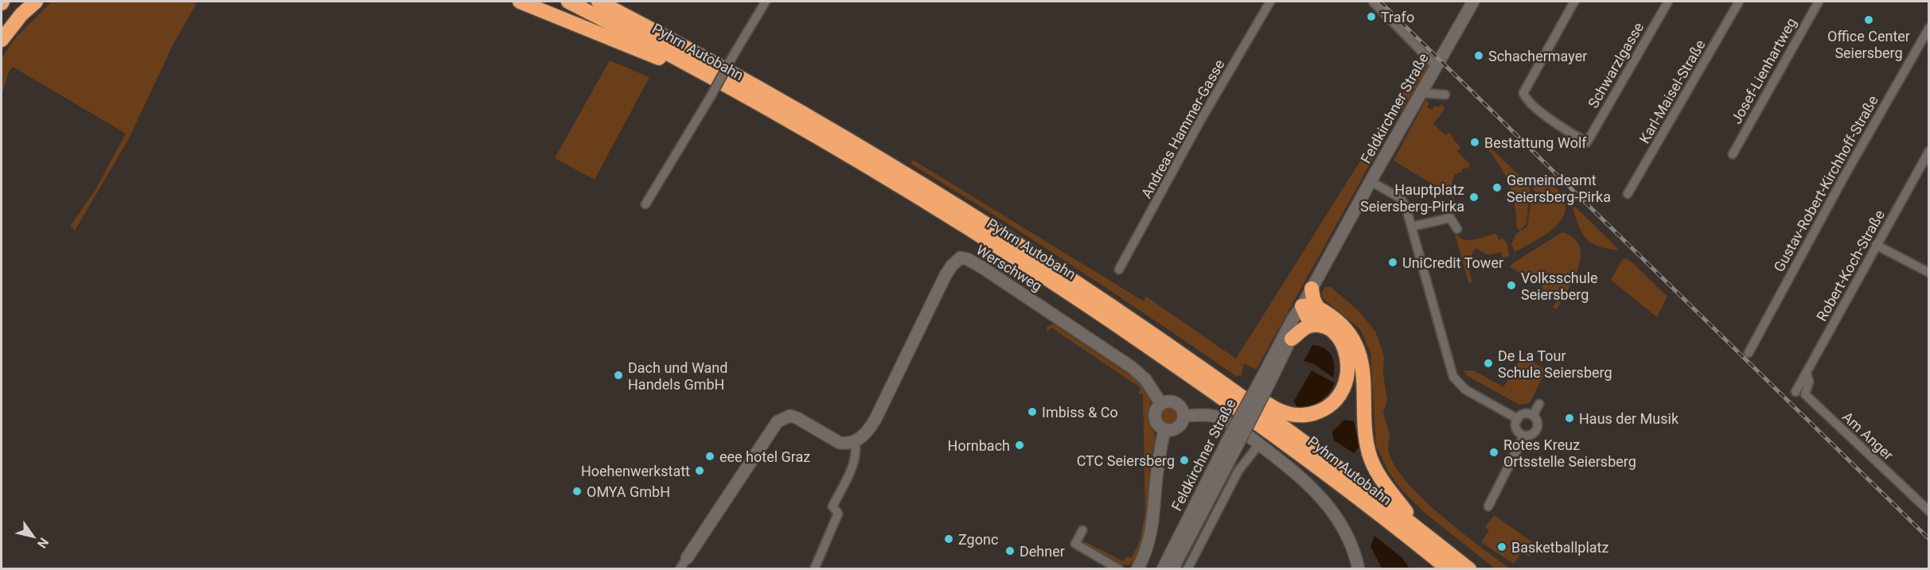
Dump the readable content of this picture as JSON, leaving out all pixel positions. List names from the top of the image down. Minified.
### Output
{"streets":{"highway":["Pyhrn Autobahn"],"main road":["Feldkirchner Straße","Werschweg"],"street":["Schwarzlgasse","Josef-Lienhartweg","Karl-Maisel-Straße","Andreas Hammer-Gasse","Gustav-Robert-Kirchhoff-Straße","Robert-Koch-Straße","Am Anger"]},"crossings":[["Robert-Koch-Straße","Am Anger"]],"places":["Trafo","Office Center Seiersberg","Schachermayer","Bestattung Wolf","Gemeindeamt Seiersberg-Pirka","Hauptplatz Seiersberg-Pirka","UniCredit Tower","Volksschule Seiersberg","De La Tour Schule Seiersberg","Dach und Wand Handels GmbH","Imbiss & Co","Haus der Musik","Hornbach","Rotes Kreuz Ortsstelle Seiersberg","eee hotel Graz","CTC Seiersberg","Hoehenwerkstatt","OMYA GmbH","Zgonc","Basketballplatz","Dehner"],"north":"bottom right"}
